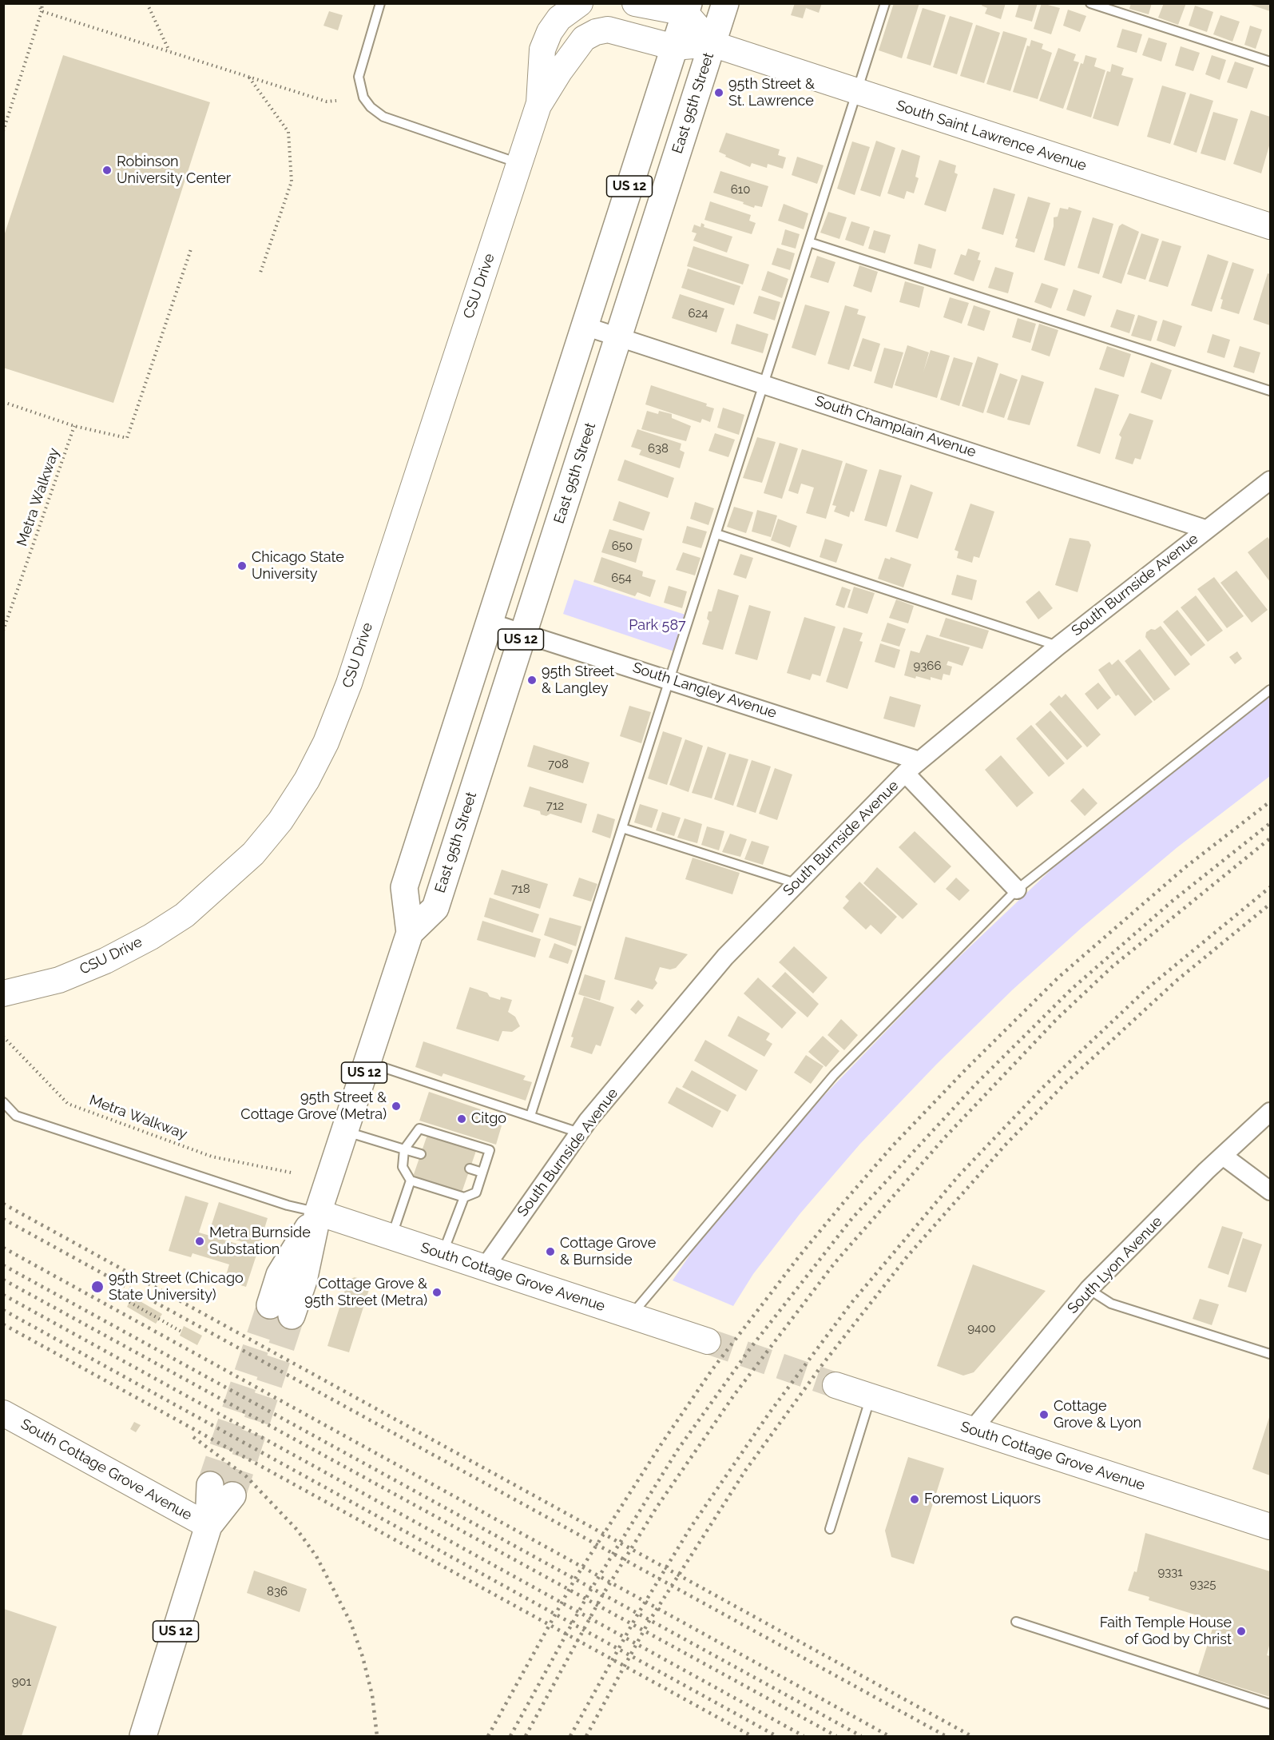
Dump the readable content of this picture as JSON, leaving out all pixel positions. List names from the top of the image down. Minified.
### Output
{"streets":{"main road":["East 95th Street","US 12"],"street":["South Saint Lawrence Avenue","CSU Drive","South Champlain Avenue","South Burnside Avenue","South Langley Avenue","South Lyon Avenue","South Cottage Grove Avenue"],"path":["Metra Walkway"]},"crossings":[["East 95th Street","South Saint Lawrence Avenue"],["East 95th Street","South Champlain Avenue"],["East 95th Street","South Langley Avenue"],["East 95th Street","South Cottage Grove Avenue"],["US 12","South Cottage Grove Avenue"],["South Champlain Avenue","South Burnside Avenue"],["South Burnside Avenue","South Langley Avenue"],["South Burnside Avenue","South Cottage Grove Avenue"],["South Lyon Avenue","South Cottage Grove Avenue"]],"parks":["Park 587"],"places":["95th Street & St. Lawrence","Robinson University Center","Chicago State University","95th Street & Langley","95th Street & Cottage Grove (Metra)","Citgo","Metra Burnside Substation","Cottage Grove & Burnside","95th Street (Chicago State University)","Cottage Grove & 95th Street (Metra)","Cottage Grove & Lyon","Foremost Liquors","Faith Temple House of God by Christ"],"house_numbers":["610","624","638","650","654","9366","708","712","718","9400","9331","9325","836","901"]}
